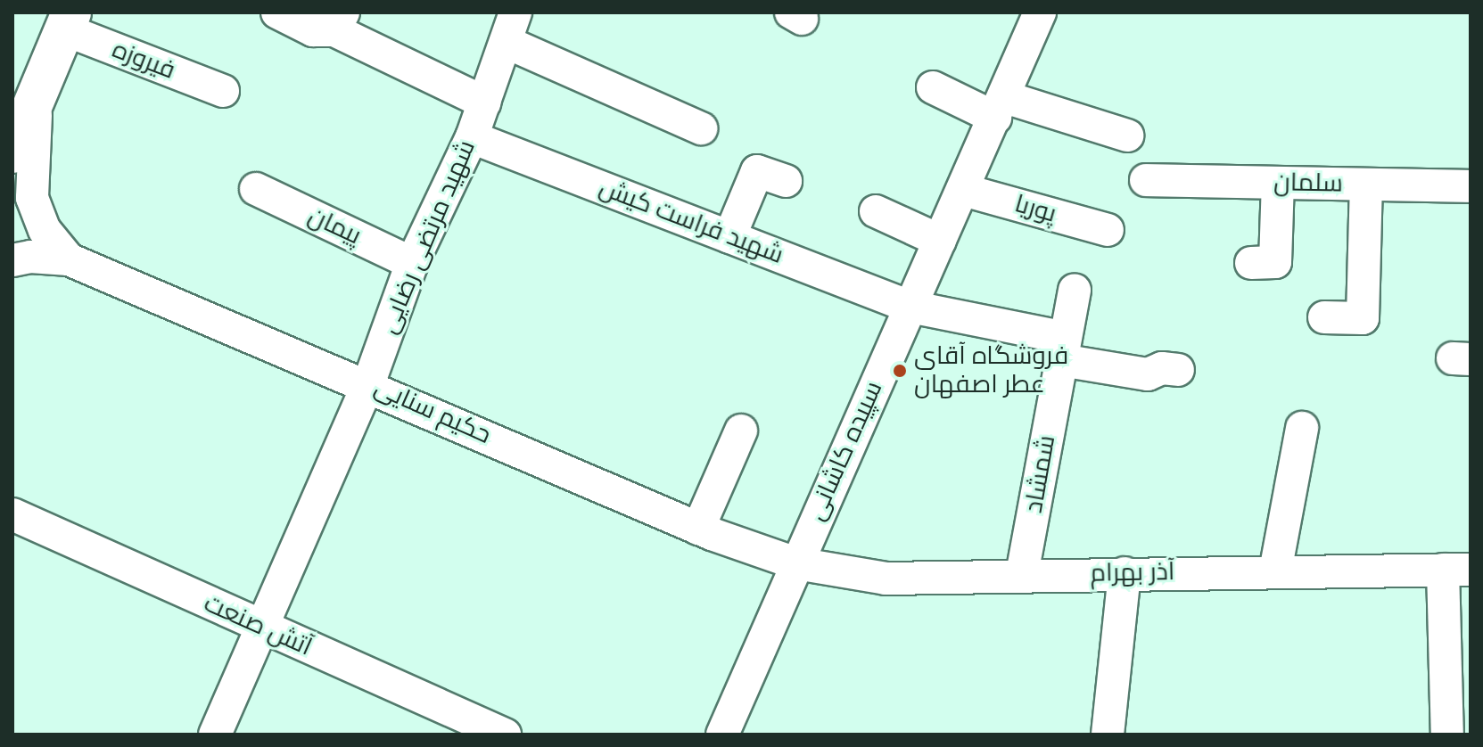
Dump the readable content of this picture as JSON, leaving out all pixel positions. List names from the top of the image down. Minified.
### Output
{"streets":{"street":["فیروزه","سلمان","پوریا","شهید فراست کیش","پیمان","شهید مرتضی رضایی","حکیم سنایی","سپیده کاشانی","شمشاد","آذر بهرام","آتش صنعت"]},"crossings":[["پوریا","سپیده کاشانی"],["شهید فراست کیش","شهید مرتضی رضایی"],["شهید فراست کیش","سپیده کاشانی"],["شهید فراست کیش","شمشاد"],["پیمان","شهید مرتضی رضایی"],["شهید مرتضی رضایی","حکیم سنایی"],["شهید مرتضی رضایی","آتش صنعت"],["حکیم سنایی","سپیده کاشانی"],["حکیم سنایی","آذر بهرام"],["سپیده کاشانی","آذر بهرام"],["شمشاد","آذر بهرام"]],"places":["فروشگاه آقای عطر اصفهان"]}
